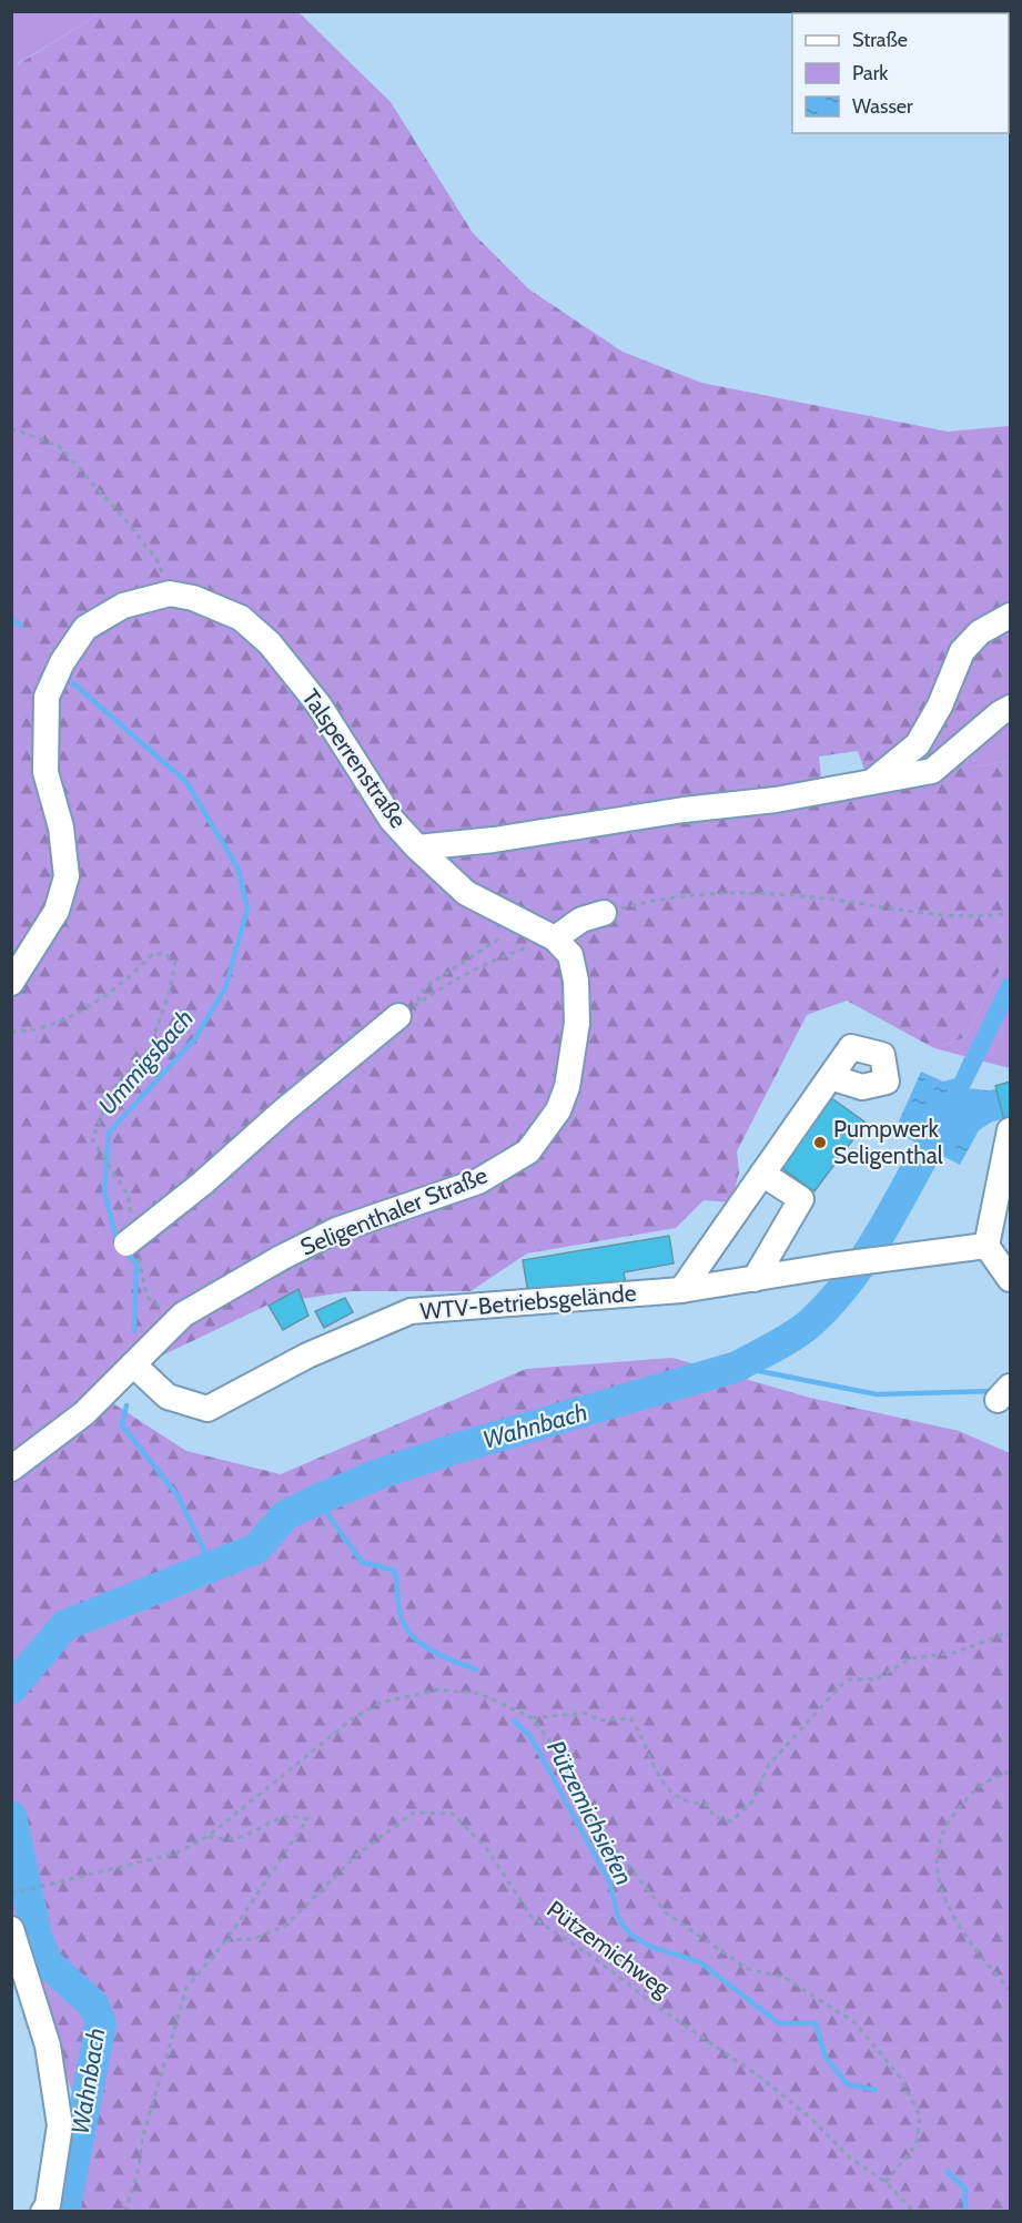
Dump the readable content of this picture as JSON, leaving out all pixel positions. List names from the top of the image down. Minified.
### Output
{"streets":{"street":["Talsperrenstraße","Seligenthaler Straße","WTV-Betriebsgelände"],"path":["Pützemichweg"]},"crossings":[["Talsperrenstraße","Seligenthaler Straße"],["Seligenthaler Straße","WTV-Betriebsgelände"]],"water":["Ummigsbach","Wahnbach","Pützemichsiefen"],"places":["Pumpwerk Seligenthal"],"legend":["Straße","Park","Wasser"]}
